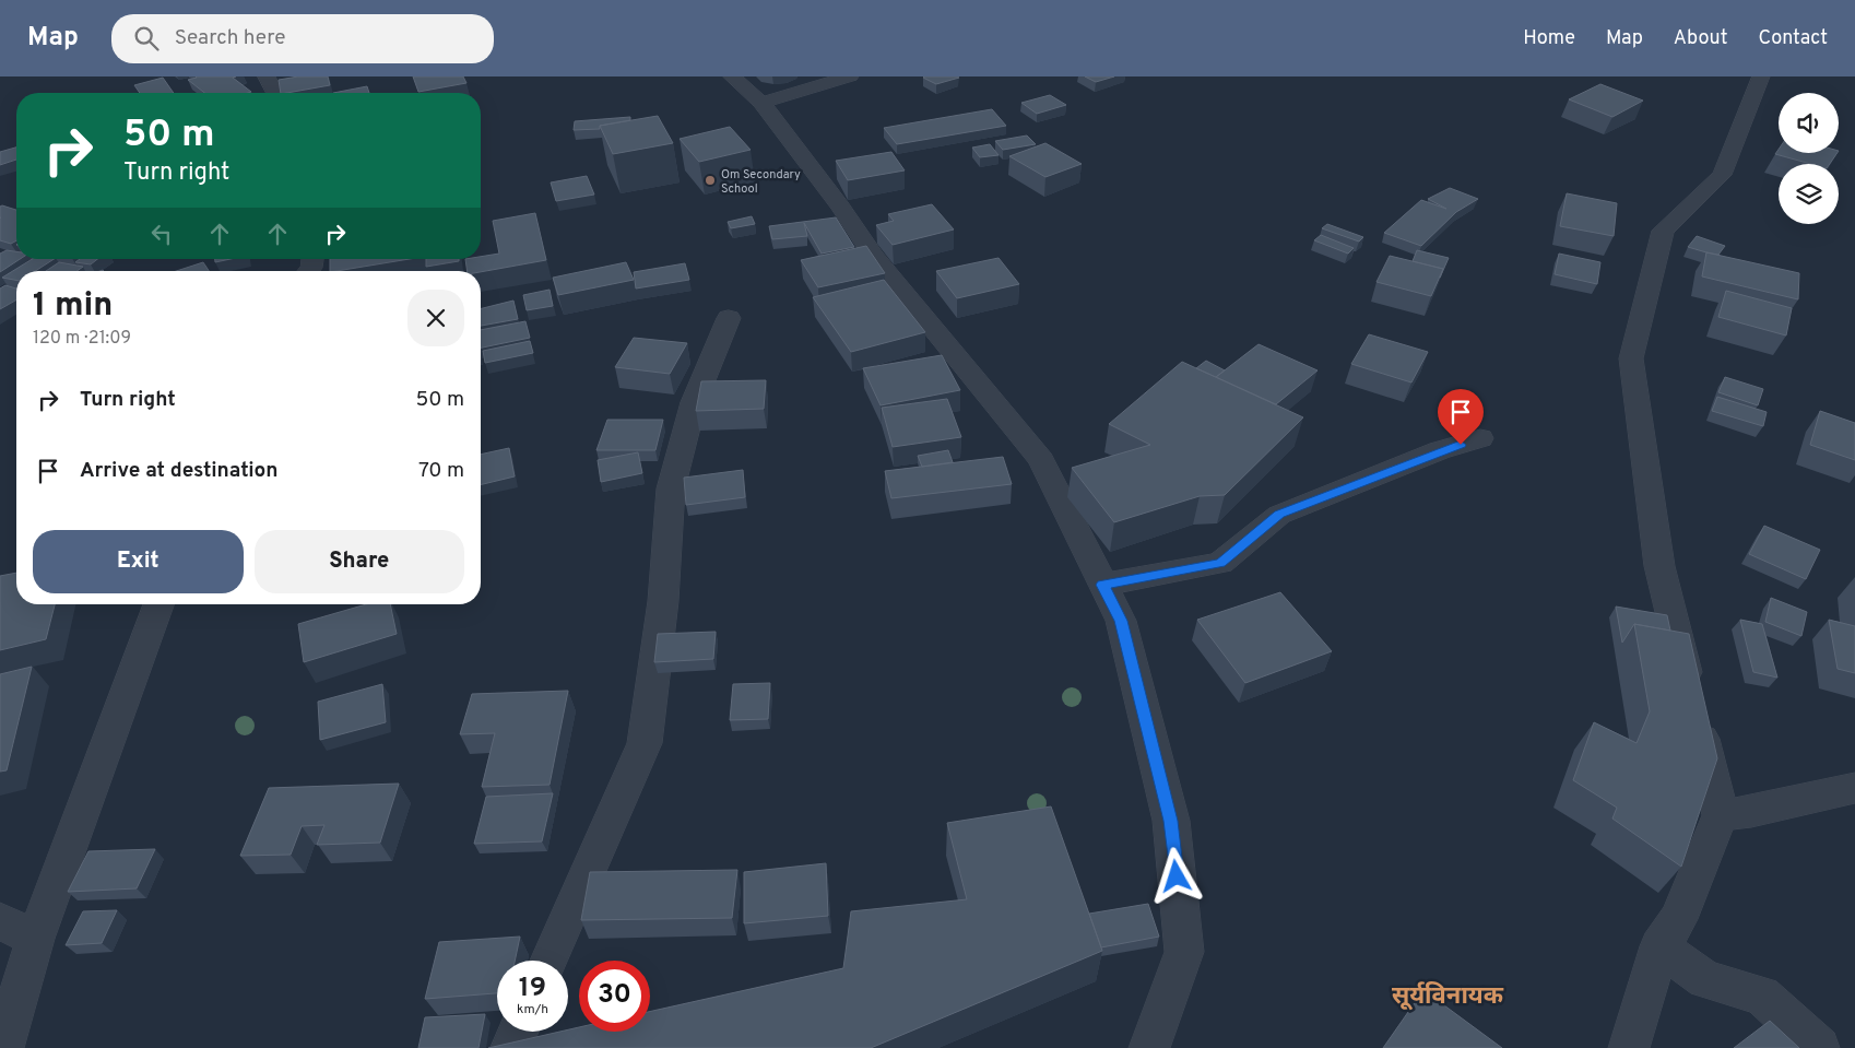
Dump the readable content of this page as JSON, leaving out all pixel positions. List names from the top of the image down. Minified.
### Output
{"districts":["सूर्यविनायक"],"places":["Om Secondary School"],"page":{"header":"Map","search":"Search here","nav":["Home","Map","About","Contact"],"turn":["50 m","Turn right"],"heading":["1 min","120 m · 21:09"],"list":[{"name":"Turn right","value":"50 m"},{"name":"Arrive at destination","value":"70 m"}],"buttons":["Exit","Share"],"speed":"19 km/h","limit":"30"}}
